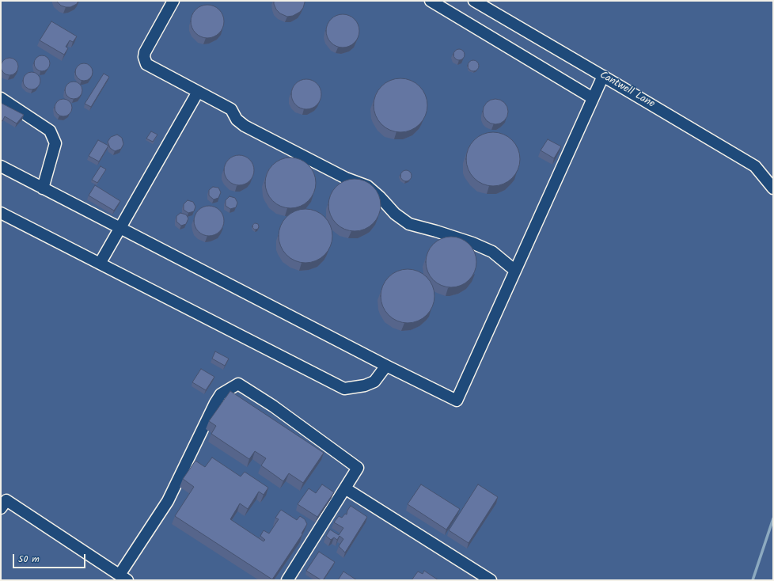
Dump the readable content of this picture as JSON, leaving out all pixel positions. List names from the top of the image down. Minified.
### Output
{"streets":{"street":["Cantwell Lane"]},"scale_bar":"50 m"}
